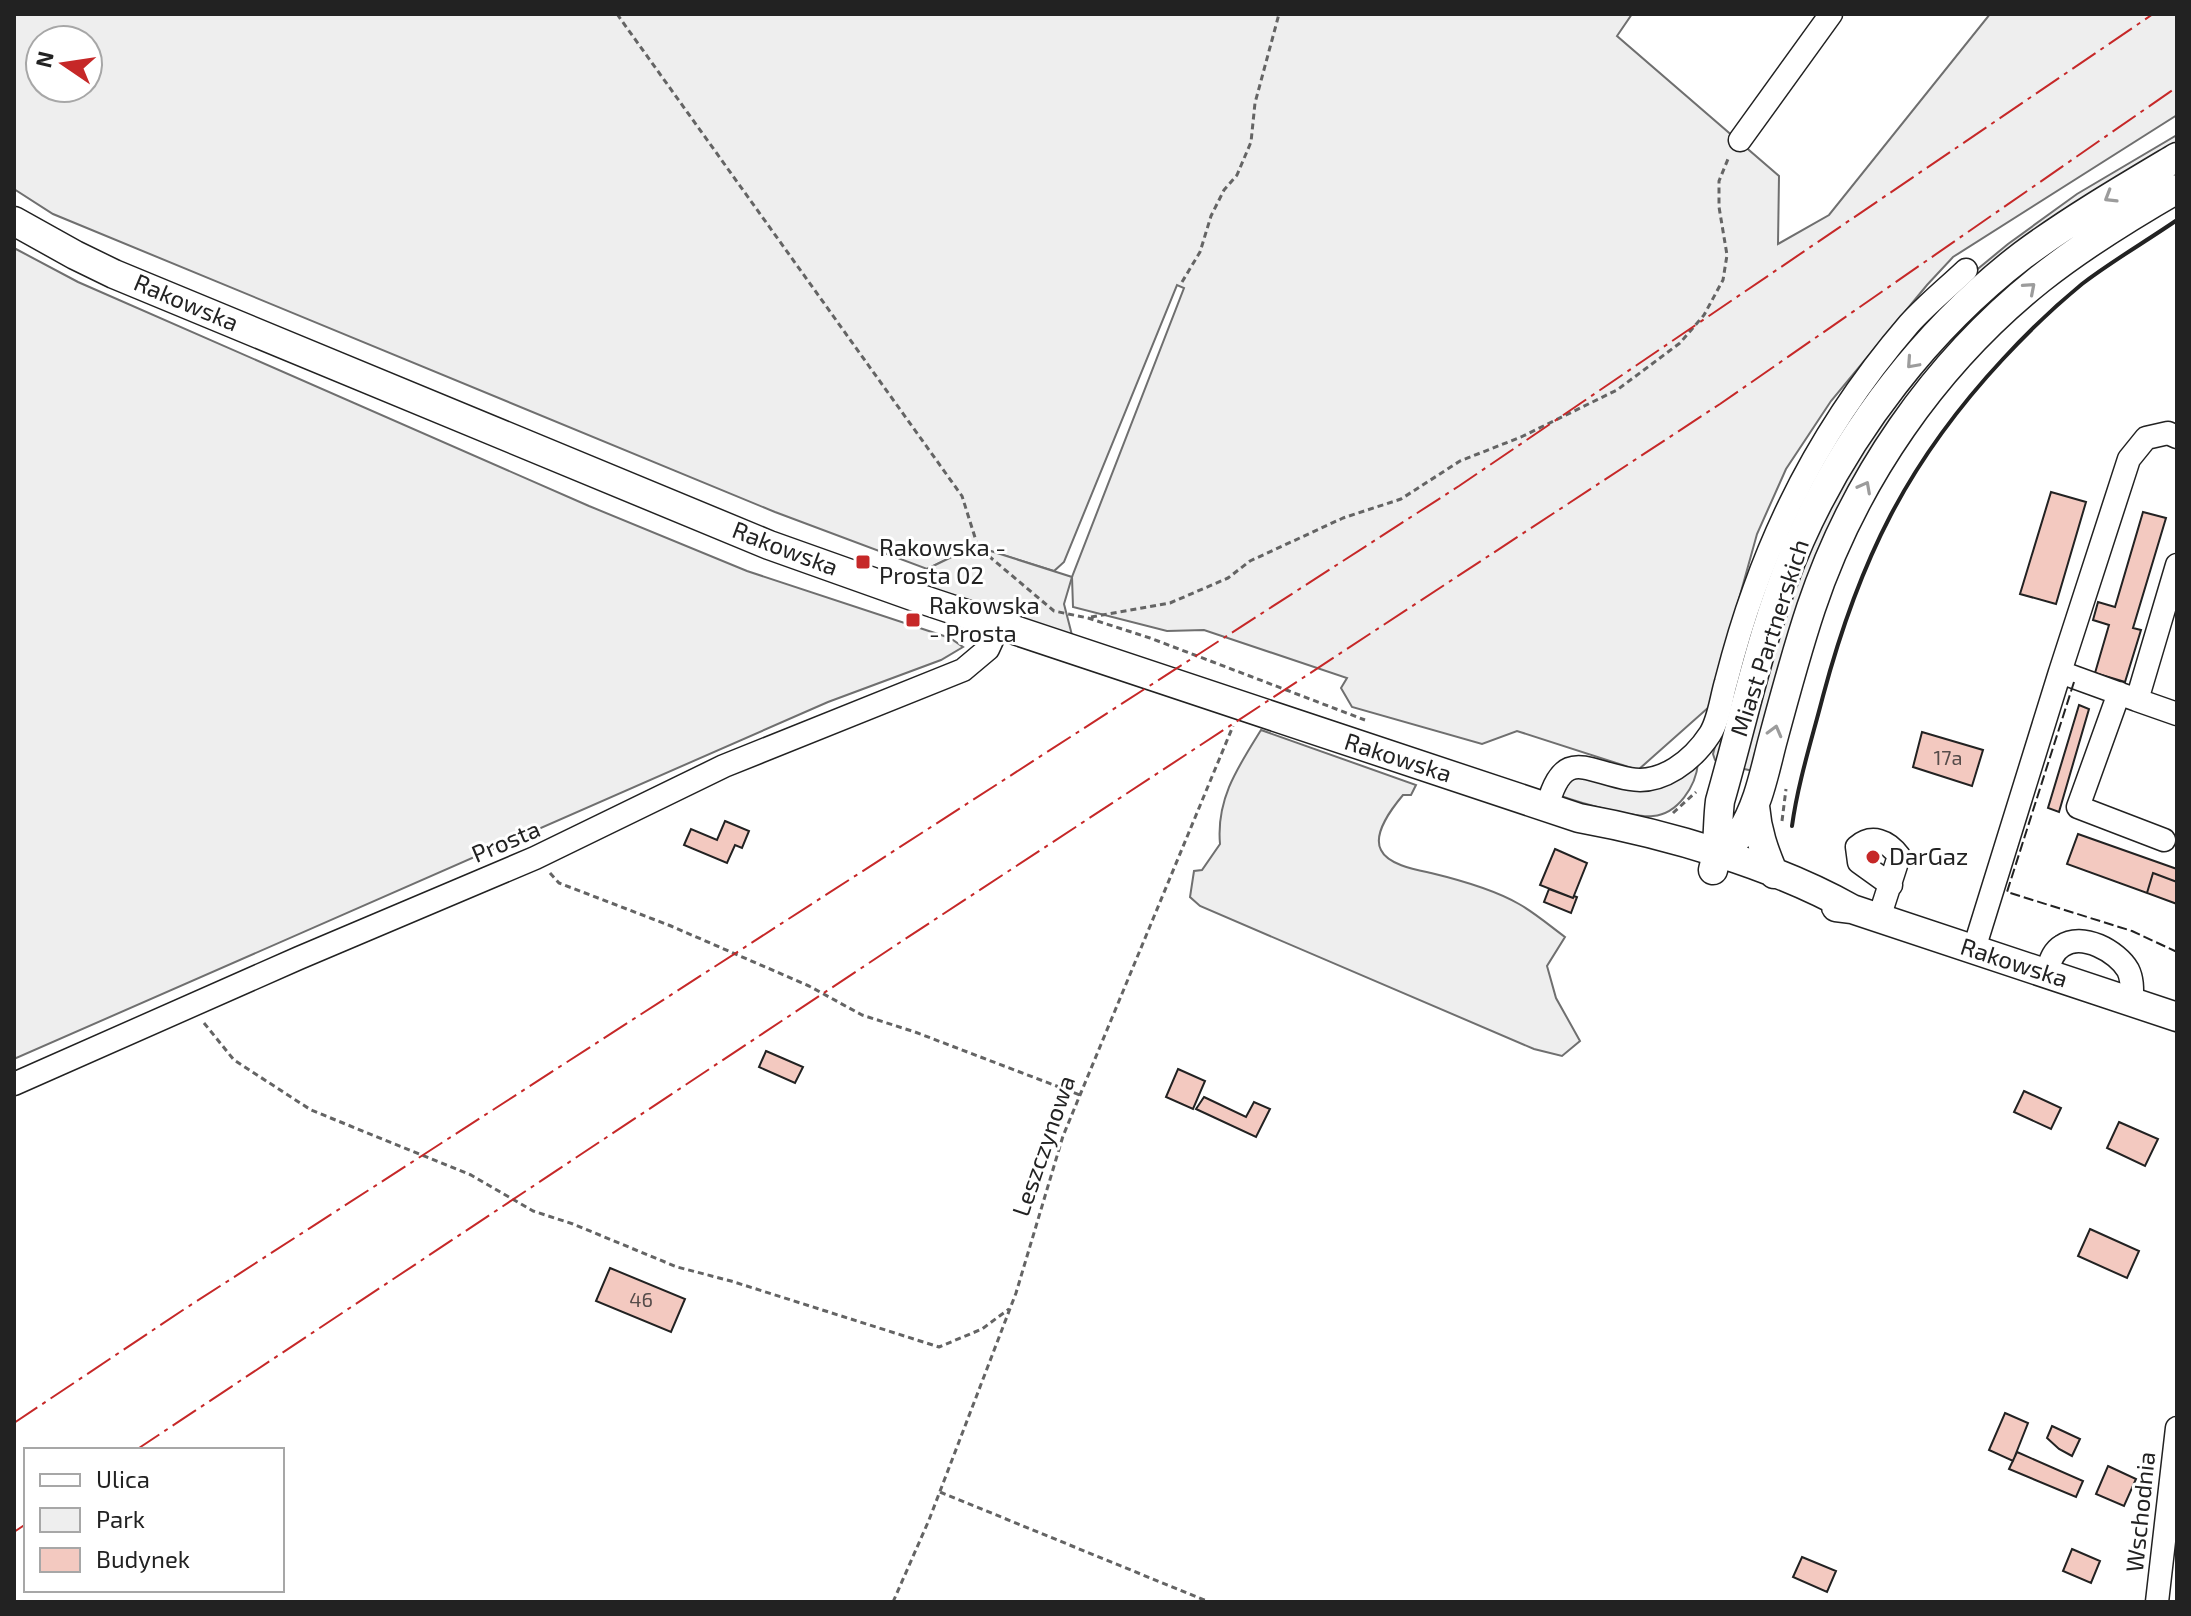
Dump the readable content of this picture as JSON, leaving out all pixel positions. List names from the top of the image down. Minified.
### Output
{"streets":{"main road":["Rakowska","Miast Partnerskich"],"street":["Prosta","Wschodnia"],"path":["Leszczynowa"]},"crossings":[["Rakowska","Miast Partnerskich"],["Rakowska","Prosta"],["Rakowska","Leszczynowa"]],"places":{"transit":["Rakowska - Prosta 02","Rakowska - Prosta"],"other":["DarGaz"]},"house_numbers":["17a","46"],"legend":["Ulica","Park","Budynek"],"north":"left"}
